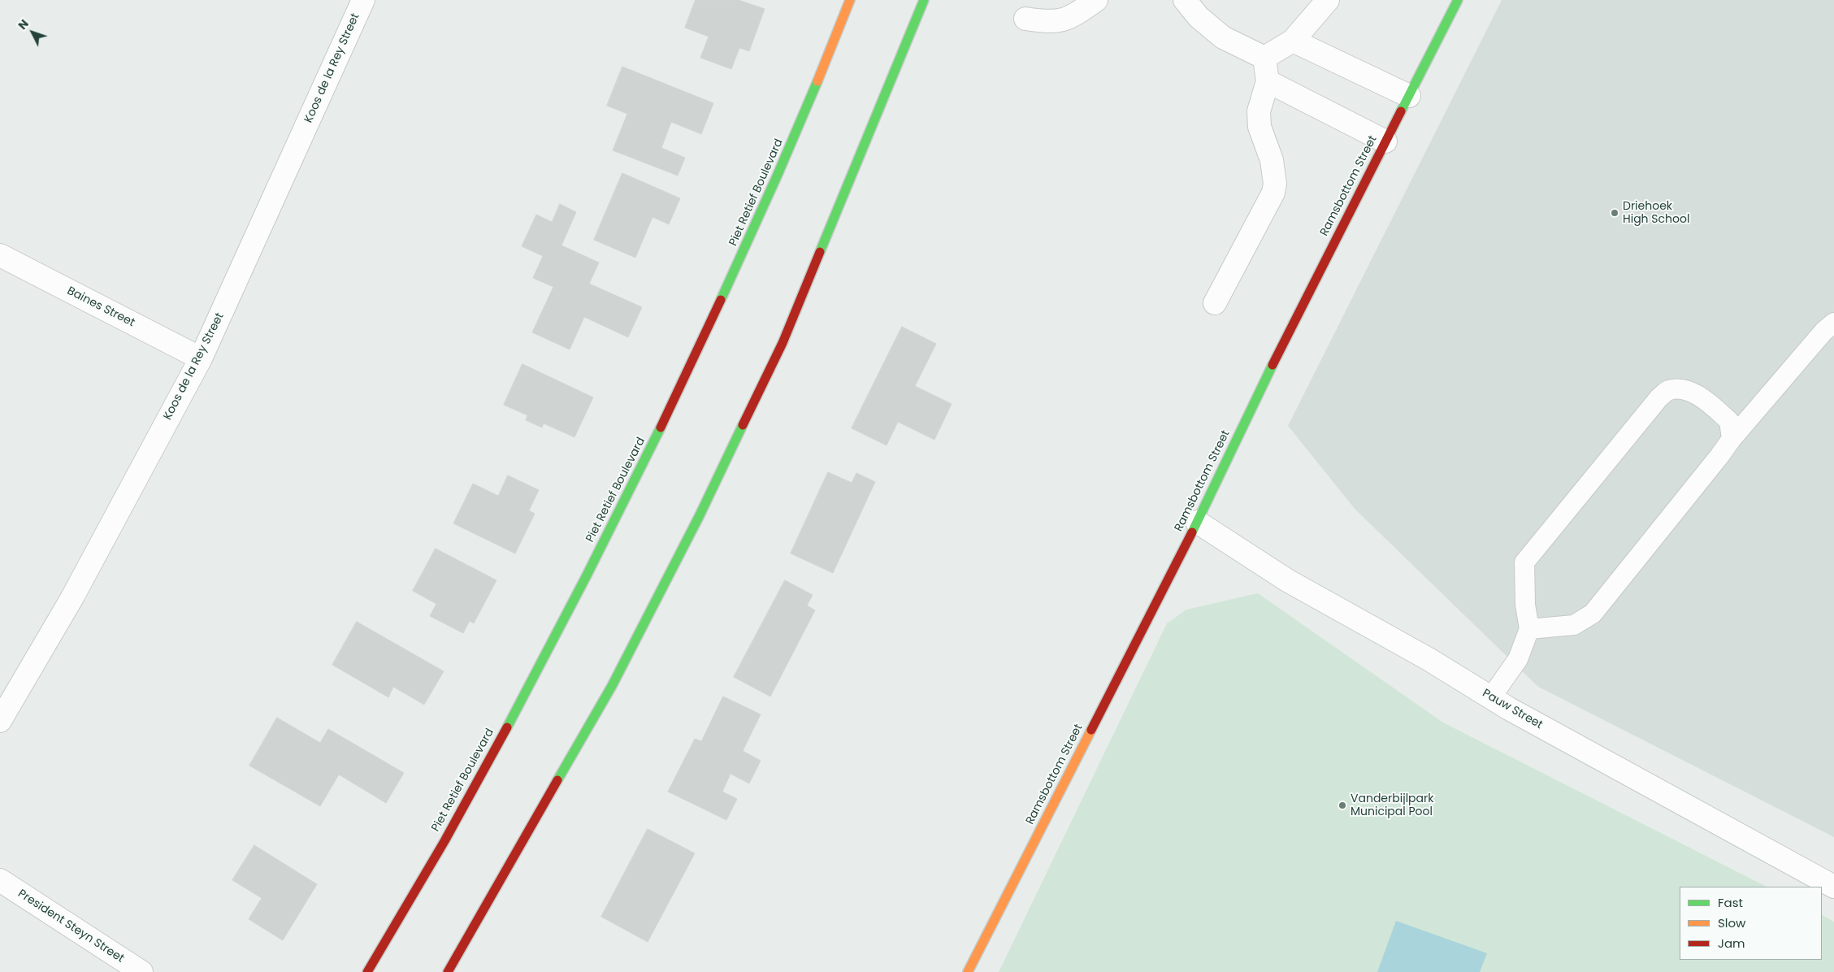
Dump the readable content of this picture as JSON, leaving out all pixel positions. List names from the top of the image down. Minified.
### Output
{"streets":{"street":["Koos de la Rey Street","Ramsbottom Street","Piet Retief Boulevard","Baines Street","Pauw Street","President Steyn Street"]},"crossings":[["Koos de la Rey Street","Baines Street"],["Ramsbottom Street","Pauw Street"]],"places":["Driehoek High School","Vanderbijlpark Municipal Pool"],"legend":["Fast","Slow","Jam"],"north":"top left"}
